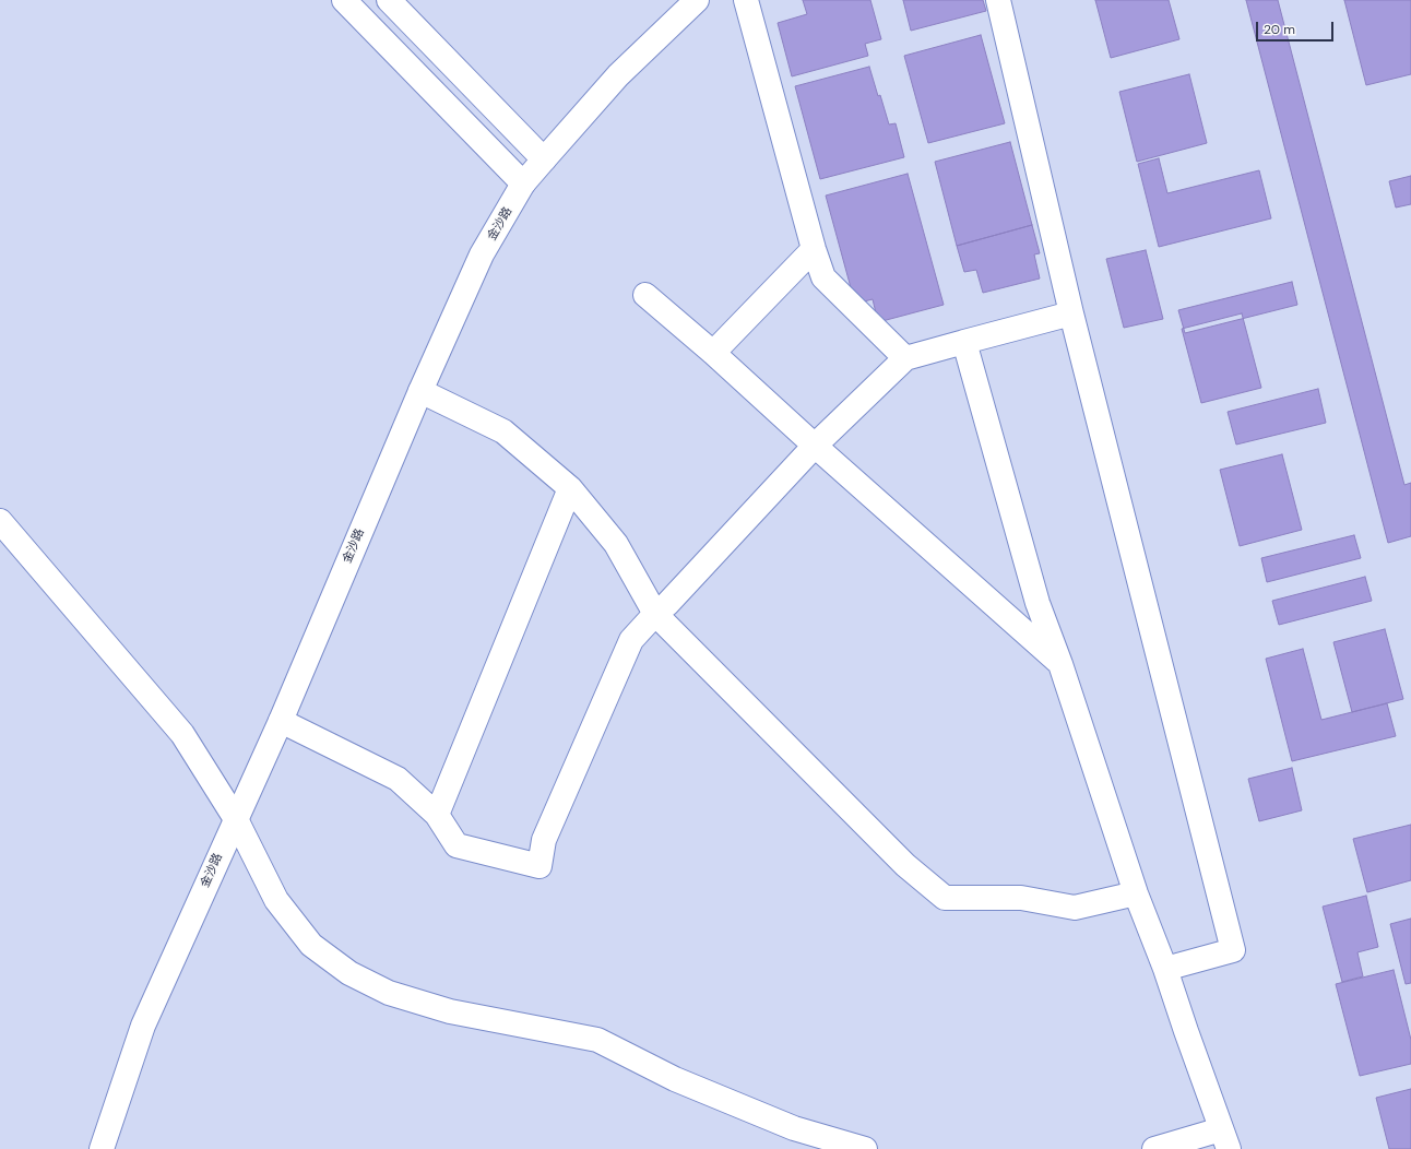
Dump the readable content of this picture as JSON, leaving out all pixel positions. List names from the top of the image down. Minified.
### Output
{"streets":{"street":["金沙路"]},"scale_bar":"20 m"}
